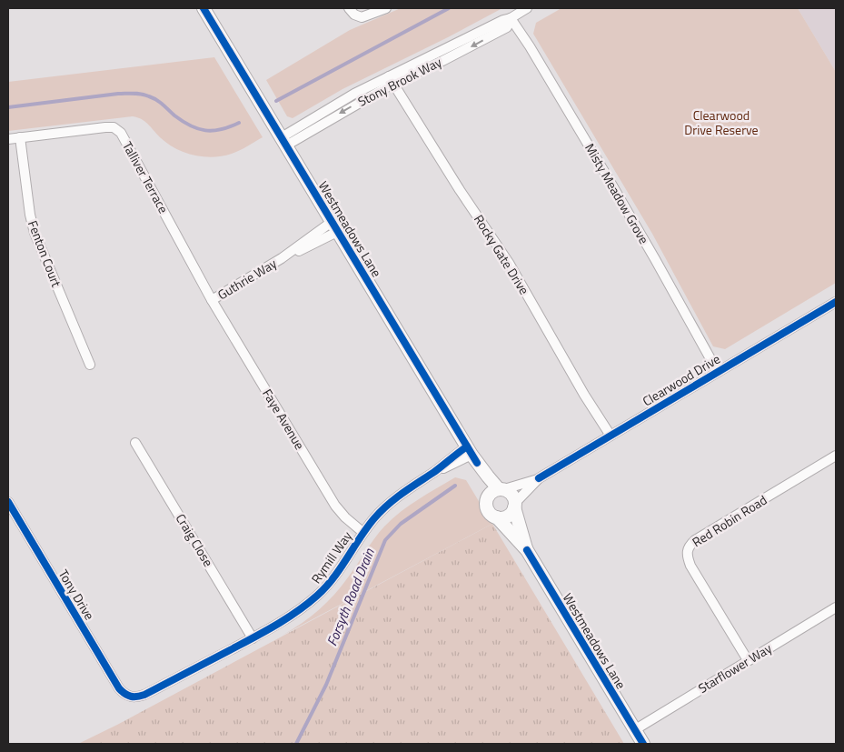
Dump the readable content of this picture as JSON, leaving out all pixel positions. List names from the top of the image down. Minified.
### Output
{"streets":{"street":["Stony Brook Way","Talliver Terrace","Misty Meadow Grove","Westmeadows Lane","Fenton Court","Rocky Gate Drive","Guthrie Way","Clearwood Drive","Faye Avenue","Red Robin Road","Craig Close","Rymill Way","Tony Drive","Starflower Way"]},"crossings":[["Stony Brook Way","Misty Meadow Grove"],["Stony Brook Way","Westmeadows Lane"],["Stony Brook Way","Rocky Gate Drive"],["Talliver Terrace","Fenton Court"],["Talliver Terrace","Guthrie Way"],["Talliver Terrace","Faye Avenue"],["Misty Meadow Grove","Clearwood Drive"],["Westmeadows Lane","Guthrie Way"],["Westmeadows Lane","Clearwood Drive"],["Westmeadows Lane","Rymill Way"],["Westmeadows Lane","Starflower Way"],["Rocky Gate Drive","Clearwood Drive"],["Guthrie Way","Faye Avenue"],["Faye Avenue","Rymill Way"],["Red Robin Road","Starflower Way"],["Craig Close","Rymill Way"],["Rymill Way","Tony Drive"]],"water":["Forsyth Road Drain"],"parks":["Clearwood Drive Reserve"]}
